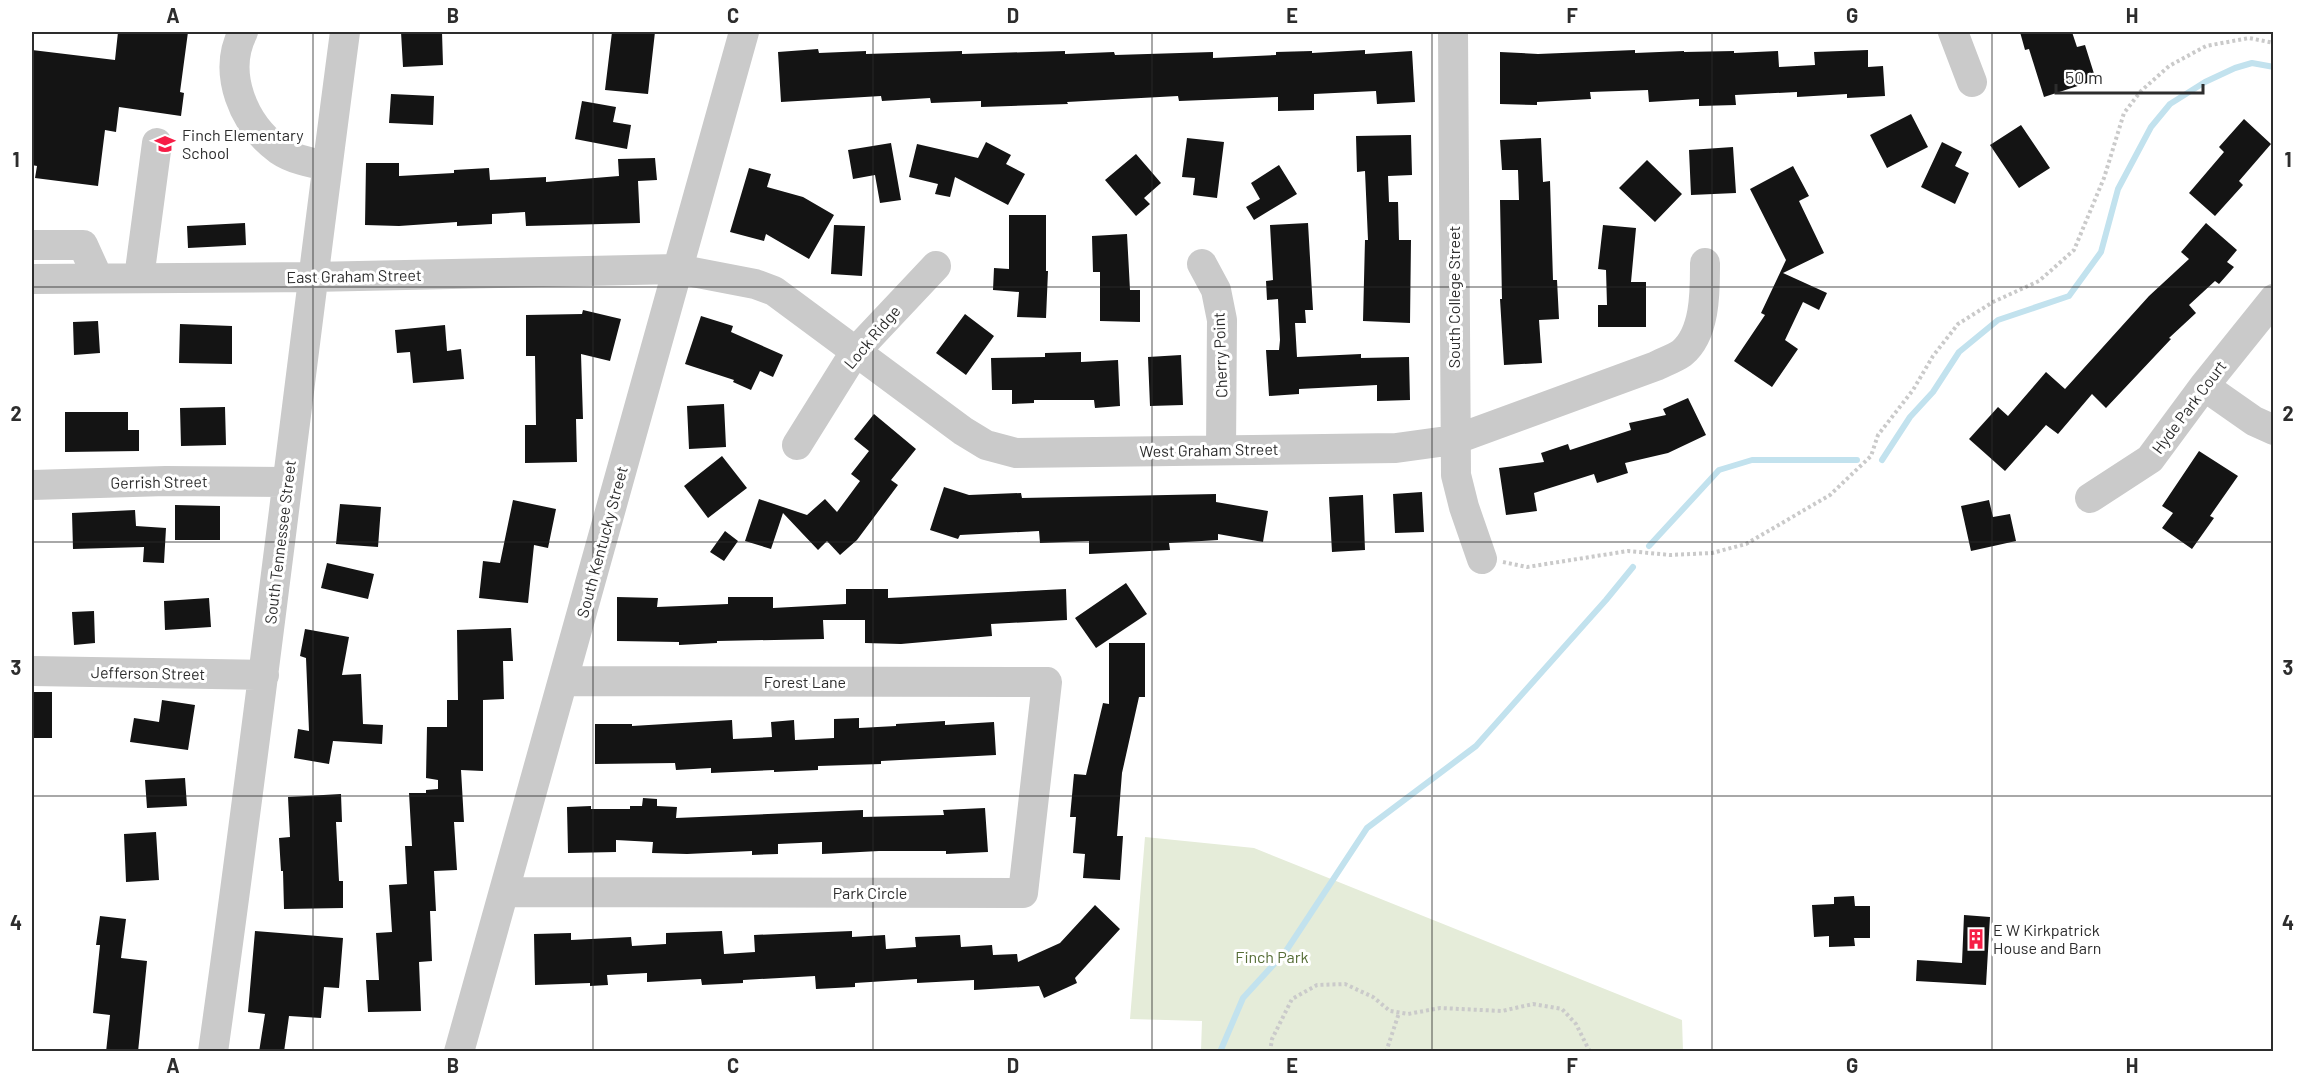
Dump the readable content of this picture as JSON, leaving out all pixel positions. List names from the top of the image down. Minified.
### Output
{"streets":{"street":["East Graham Street","South College Street","Lock Ridge","Cherry Point","Hyde Park Court","West Graham Street","Gerrish Street","South Tennessee Street","South Kentucky Street","Jefferson Street","Forest Lane","Park Circle"]},"crossings":[["East Graham Street","West Graham Street"],["East Graham Street","South Tennessee Street"],["East Graham Street","South Kentucky Street"],["South College Street","West Graham Street"],["Lock Ridge","West Graham Street"],["Cherry Point","West Graham Street"],["West Graham Street","South Kentucky Street"],["Gerrish Street","South Tennessee Street"],["South Tennessee Street","Jefferson Street"],["South Kentucky Street","Forest Lane"],["South Kentucky Street","Park Circle"],["Forest Lane","Park Circle"]],"parks":["Finch Park"],"places":{"school or university":["Finch Elementary School"],"building":["E W Kirkpatrick House and Barn"]},"scale_bar":"50 m","grid":{"columns":["A","B","C","D","E","F","G","H"],"rows":["1","2","3","4"]}}
